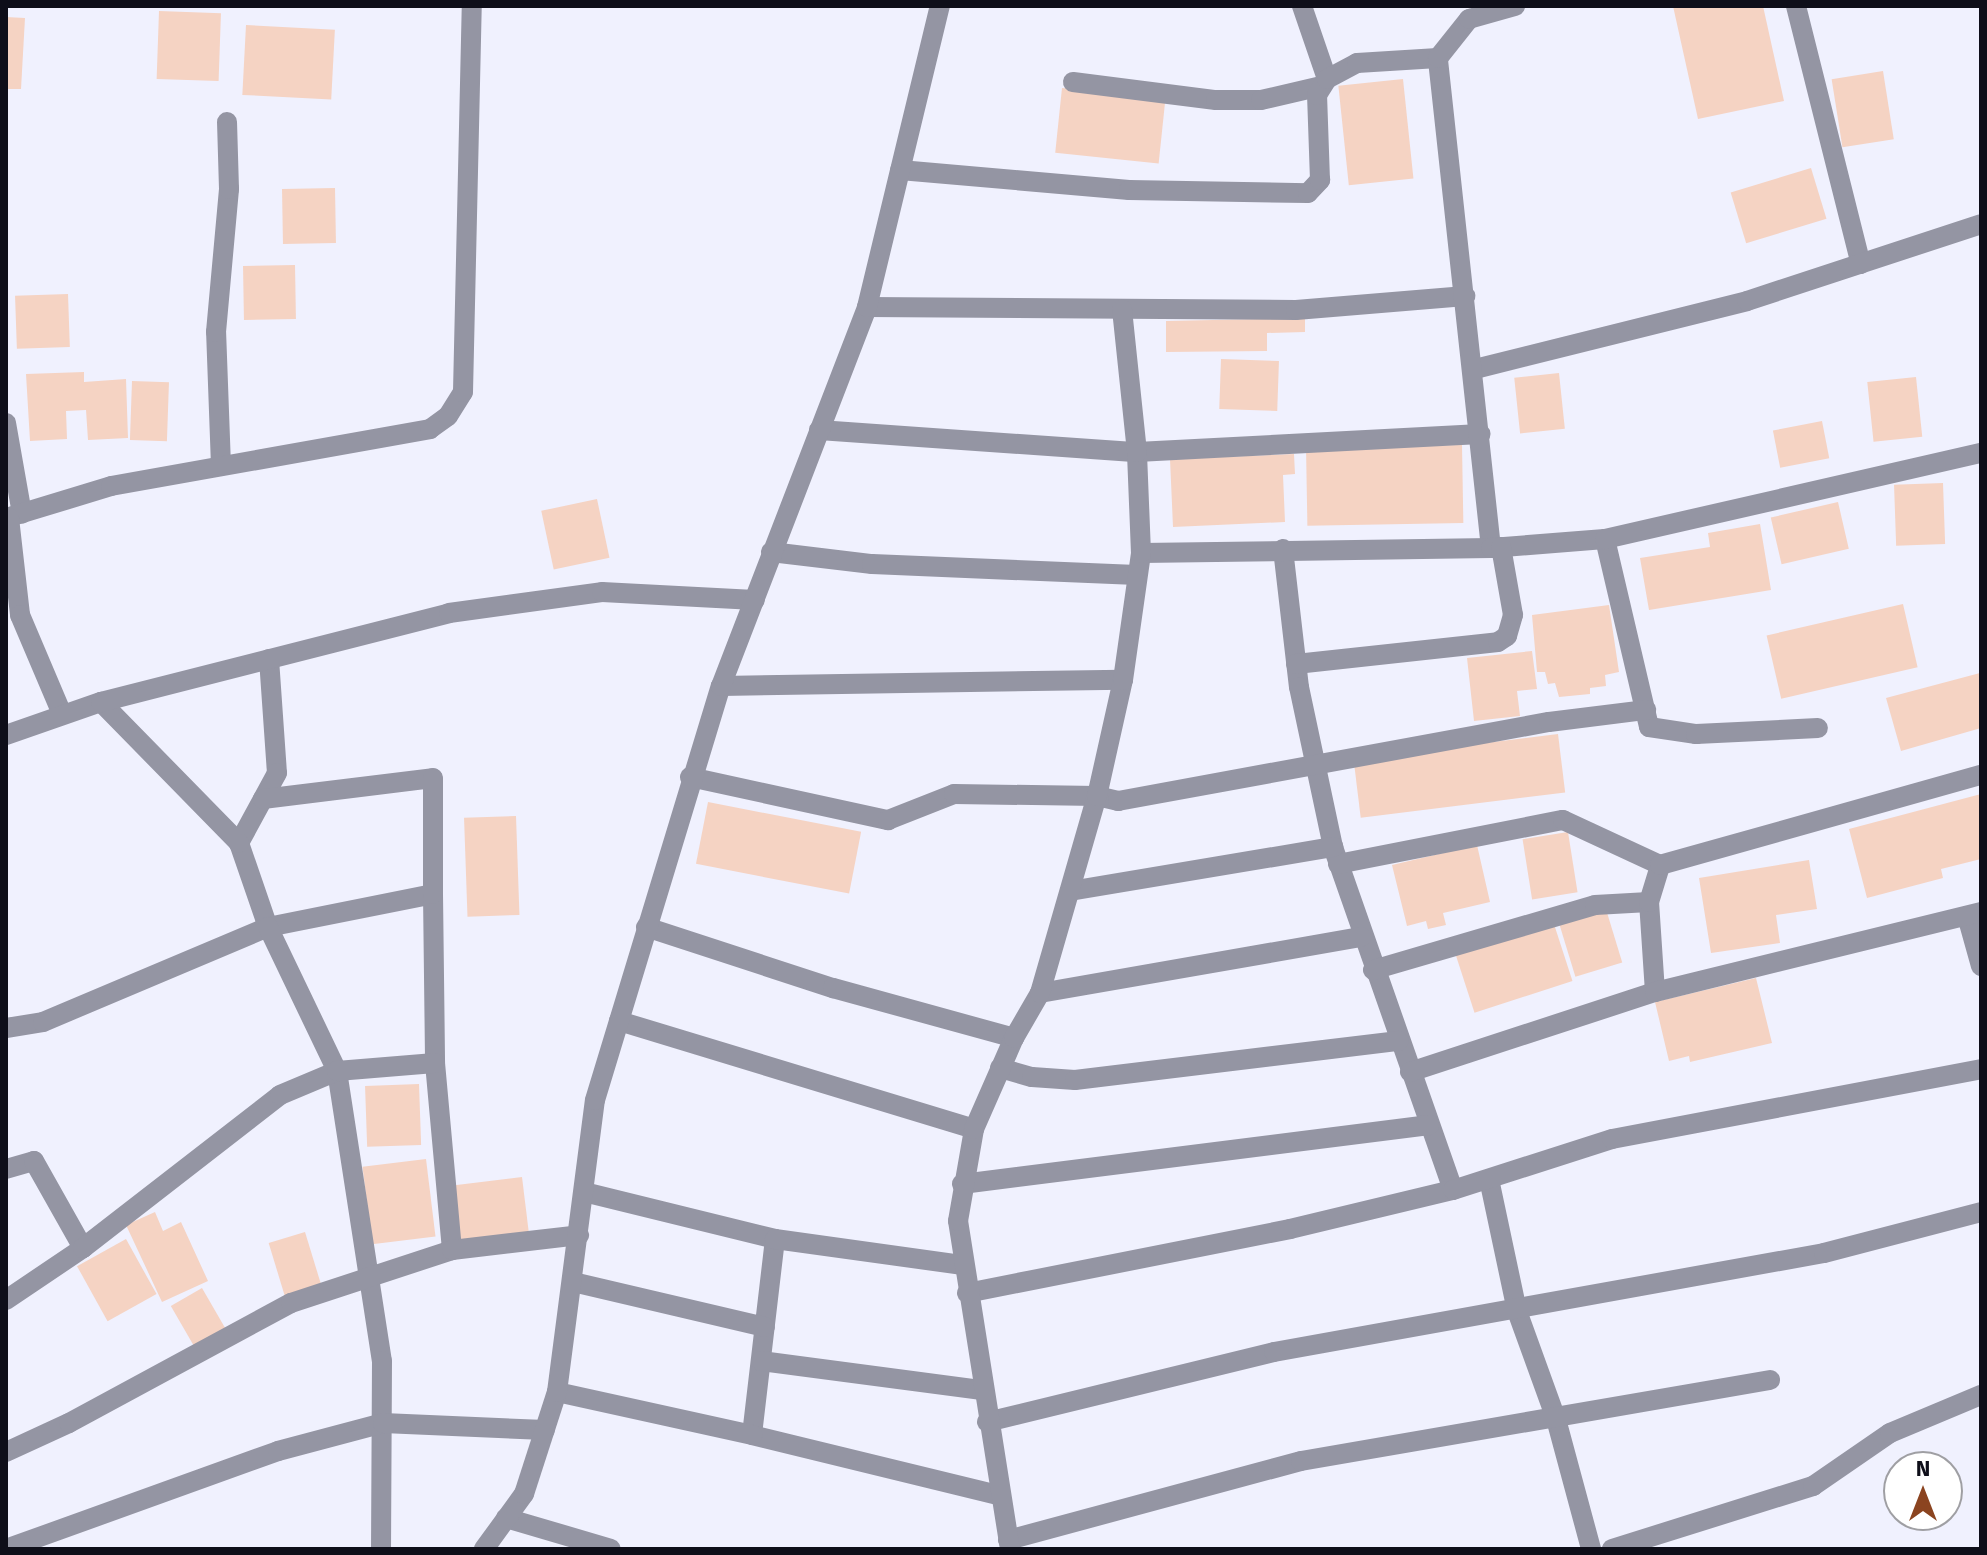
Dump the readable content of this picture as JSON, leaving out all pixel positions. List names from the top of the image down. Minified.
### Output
{"north":"top"}
